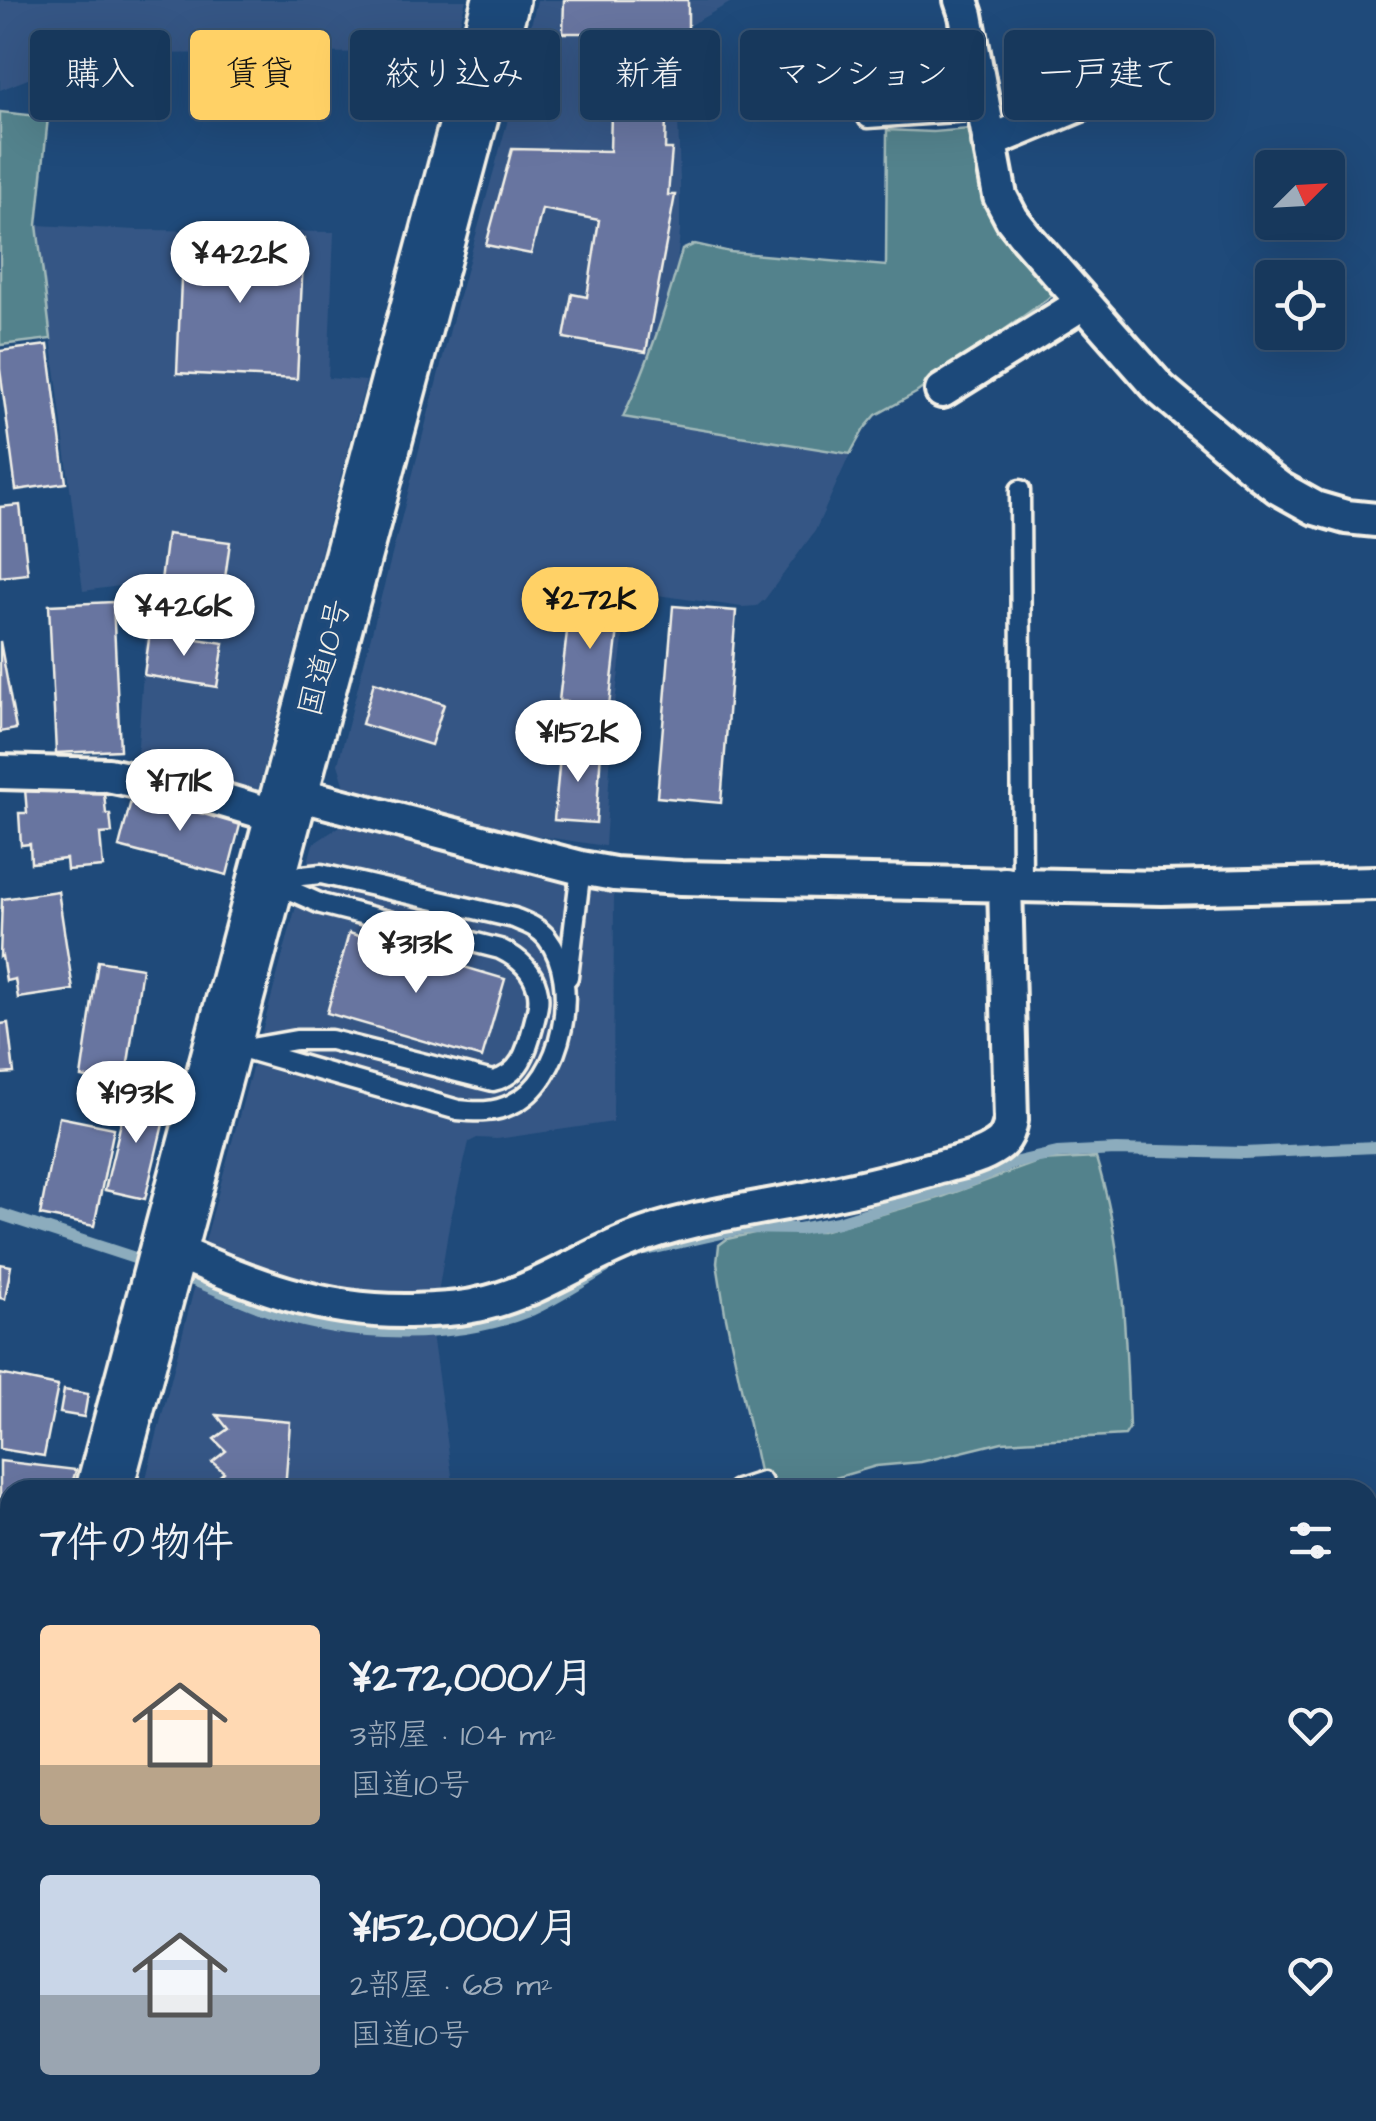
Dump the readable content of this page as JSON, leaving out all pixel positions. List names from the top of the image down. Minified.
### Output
{"streets":{"highway":["国道10号"]},"north":"top right","page":{"chip":["購入","賃貸","絞り込み","新着","マンション","一戸建て"],"price":["¥422K","¥272K","¥426K","¥152K","¥171K","¥313K","¥193K"],"heading":"7件の物件","list":[{"name":"¥272,000/月","note":"3部屋 · 104 m² · 国道10号"},{"name":"¥152,000/月","note":"2部屋 · 68 m² · 国道10号"}]}}
